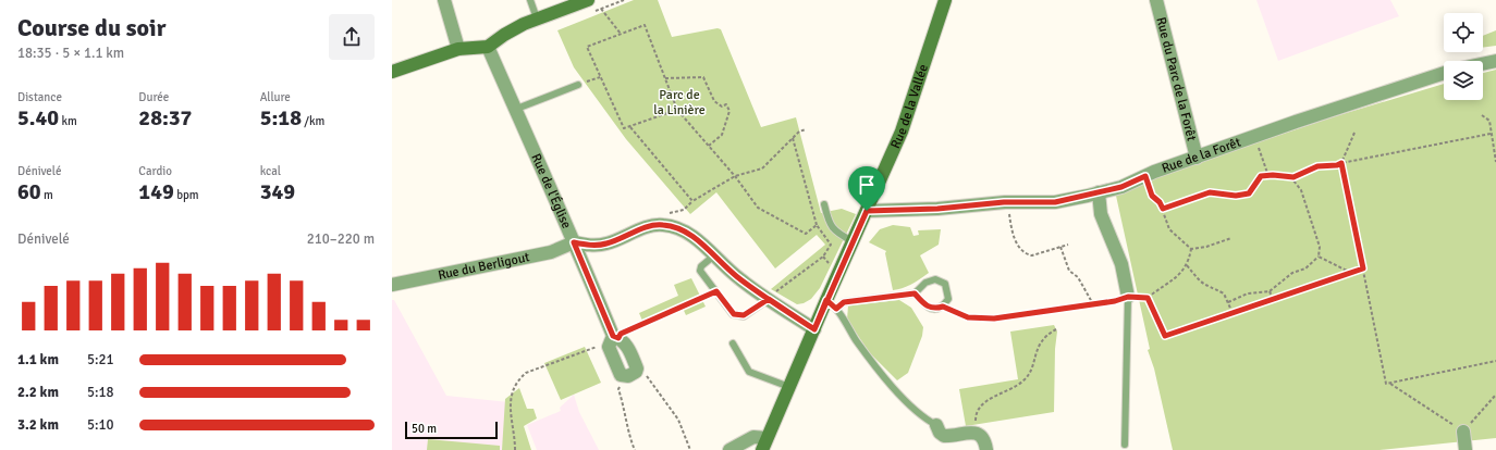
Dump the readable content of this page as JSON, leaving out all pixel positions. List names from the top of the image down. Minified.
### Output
{"streets":{"street":["Rue du Parc de la Forêt","Rue de la Vallée","Rue de la Forêt","Rue de l'Église","Rue du Berligout"]},"crossings":[["Rue du Parc de la Forêt","Rue de la Forêt"],["Rue de la Vallée","Rue de la Forêt"],["Rue de l'Église","Rue du Berligout"]],"parks":["Parc de la Linière"],"scale_bar":"50 m","page":{"heading":["Course du soir","18:35 · 5 × 1.1 km"],"stats":[["Distance","5.40 km"],["Durée","28:37"],["Allure","5:18 /km"],["Dénivelé","60 m"],["Cardio","149 bpm"],["kcal","349"]],"chart":["Dénivelé","210–220 m"],"list":[{"name":"1.1 km","note":"5:21"},{"name":"2.2 km","note":"5:18"},{"name":"3.2 km","note":"5:10"}],"scale":"50 m"}}
